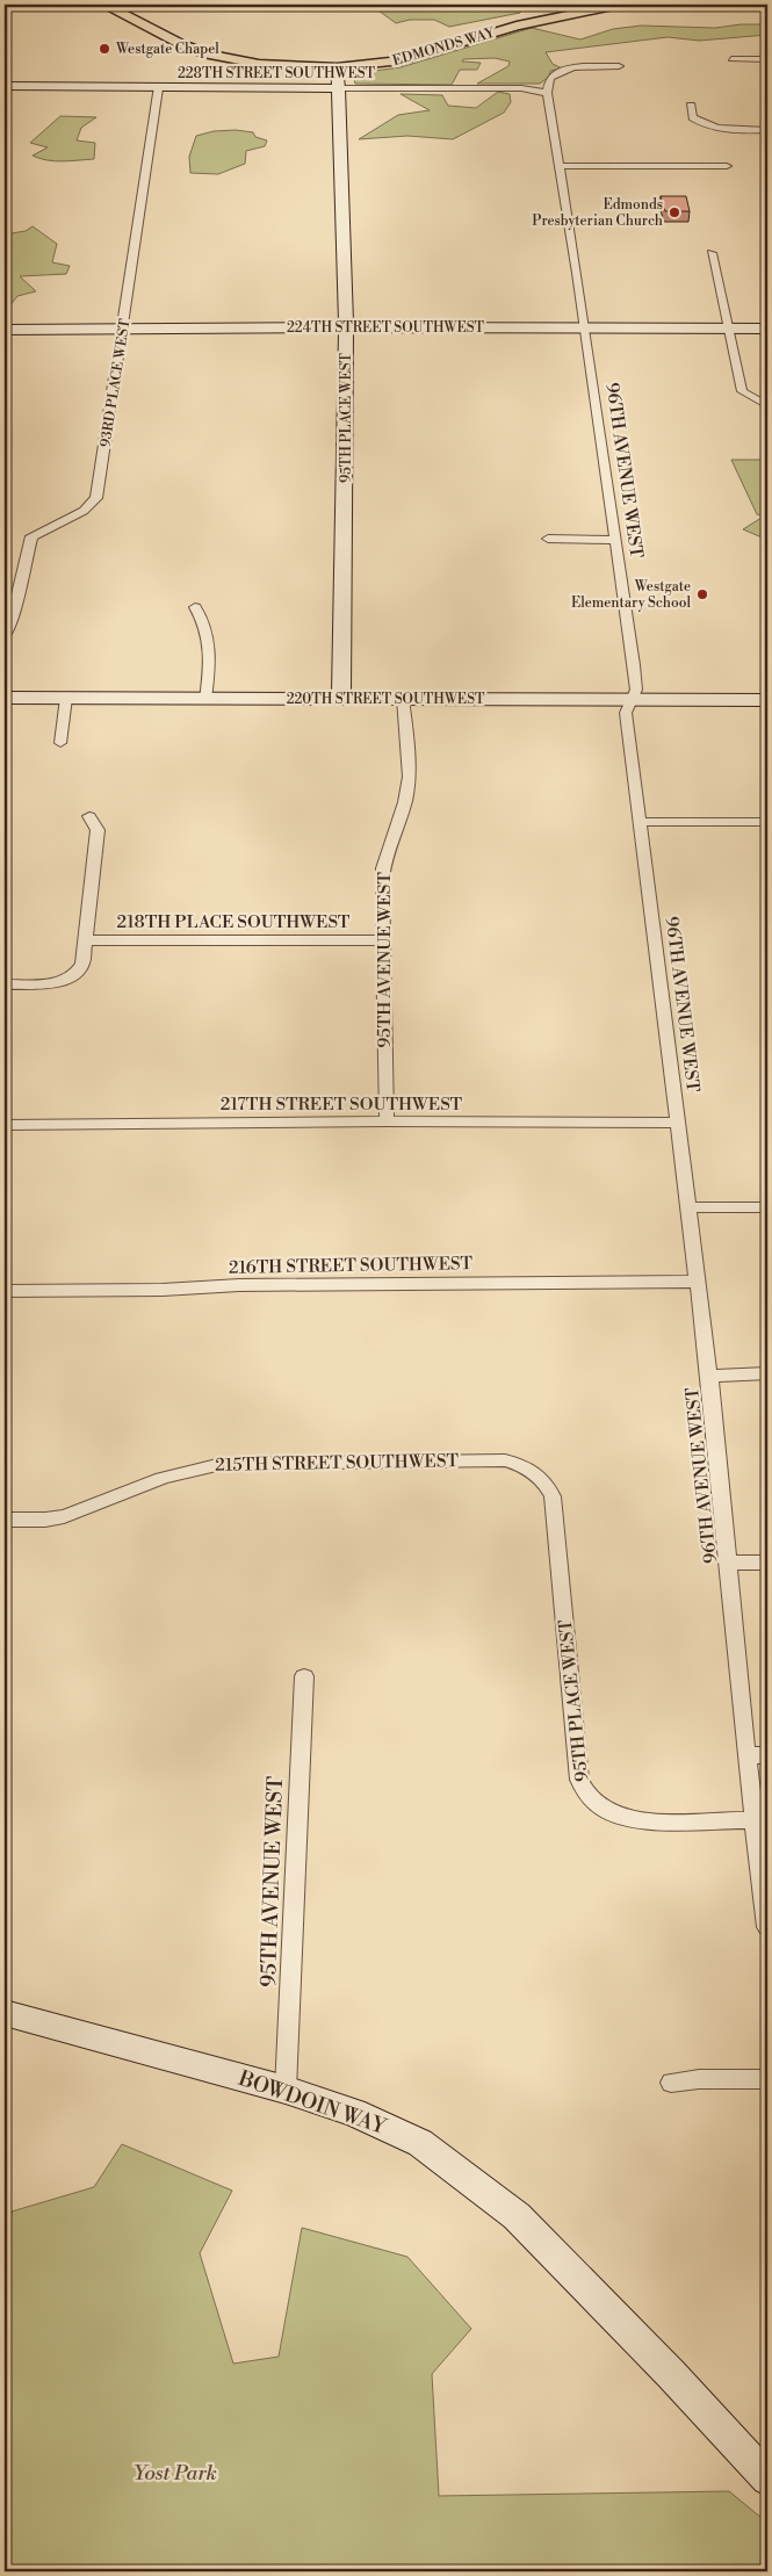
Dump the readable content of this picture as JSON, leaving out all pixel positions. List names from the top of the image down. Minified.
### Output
{"streets":{"main road":["EDMONDS WAY"],"street":["228TH STREET SOUTHWEST","224TH STREET SOUTHWEST","93RD PLACE WEST","95TH PLACE WEST","96TH AVENUE WEST","220TH STREET SOUTHWEST","218TH PLACE SOUTHWEST","95TH AVENUE WEST","217TH STREET SOUTHWEST","216TH STREET SOUTHWEST","215TH STREET SOUTHWEST","BOWDOIN WAY"]},"crossings":[["EDMONDS WAY","95TH PLACE WEST"],["228TH STREET SOUTHWEST","93RD PLACE WEST"],["228TH STREET SOUTHWEST","95TH PLACE WEST"],["228TH STREET SOUTHWEST","96TH AVENUE WEST"],["224TH STREET SOUTHWEST","93RD PLACE WEST"],["224TH STREET SOUTHWEST","95TH PLACE WEST"],["224TH STREET SOUTHWEST","96TH AVENUE WEST"],["95TH PLACE WEST","96TH AVENUE WEST"],["95TH PLACE WEST","220TH STREET SOUTHWEST"],["95TH PLACE WEST","215TH STREET SOUTHWEST"],["96TH AVENUE WEST","220TH STREET SOUTHWEST"],["96TH AVENUE WEST","217TH STREET SOUTHWEST"],["96TH AVENUE WEST","216TH STREET SOUTHWEST"],["220TH STREET SOUTHWEST","95TH AVENUE WEST"],["218TH PLACE SOUTHWEST","95TH AVENUE WEST"],["95TH AVENUE WEST","217TH STREET SOUTHWEST"],["95TH AVENUE WEST","BOWDOIN WAY"]],"parks":["Yost Park"],"places":["Westgate Chapel","Edmonds Presbyterian Church","Westgate Elementary School"]}
